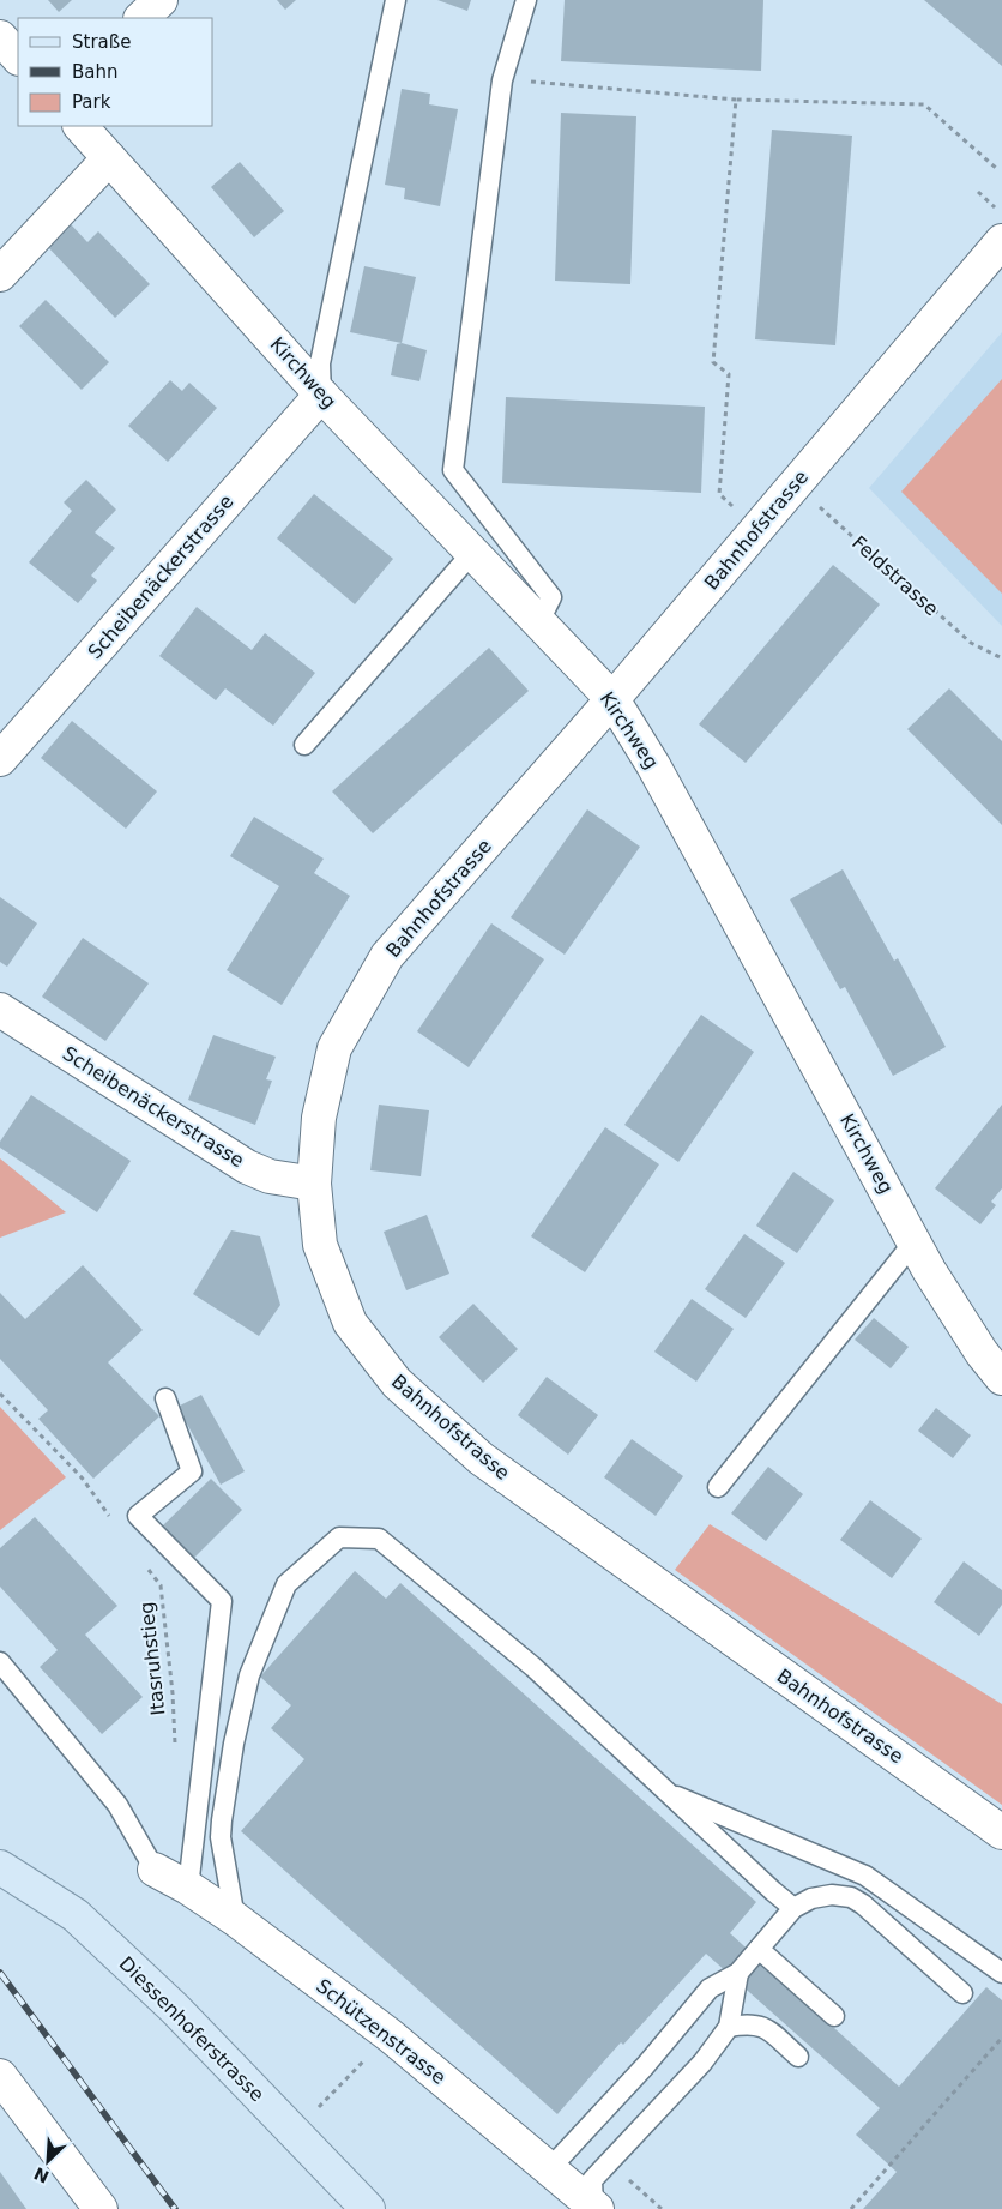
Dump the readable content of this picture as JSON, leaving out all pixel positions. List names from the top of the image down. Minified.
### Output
{"streets":{"main road":["Diessenhoferstrasse"],"street":["Kirchweg","Bahnhofstrasse","Scheibenäckerstrasse","Schützenstrasse"],"path":["Feldstrasse","Itasruhstieg"]},"crossings":[["Kirchweg","Bahnhofstrasse"],["Kirchweg","Scheibenäckerstrasse"],["Bahnhofstrasse","Feldstrasse"],["Bahnhofstrasse","Scheibenäckerstrasse"]],"legend":["Straße","Bahn","Park"],"north":"bottom left"}
